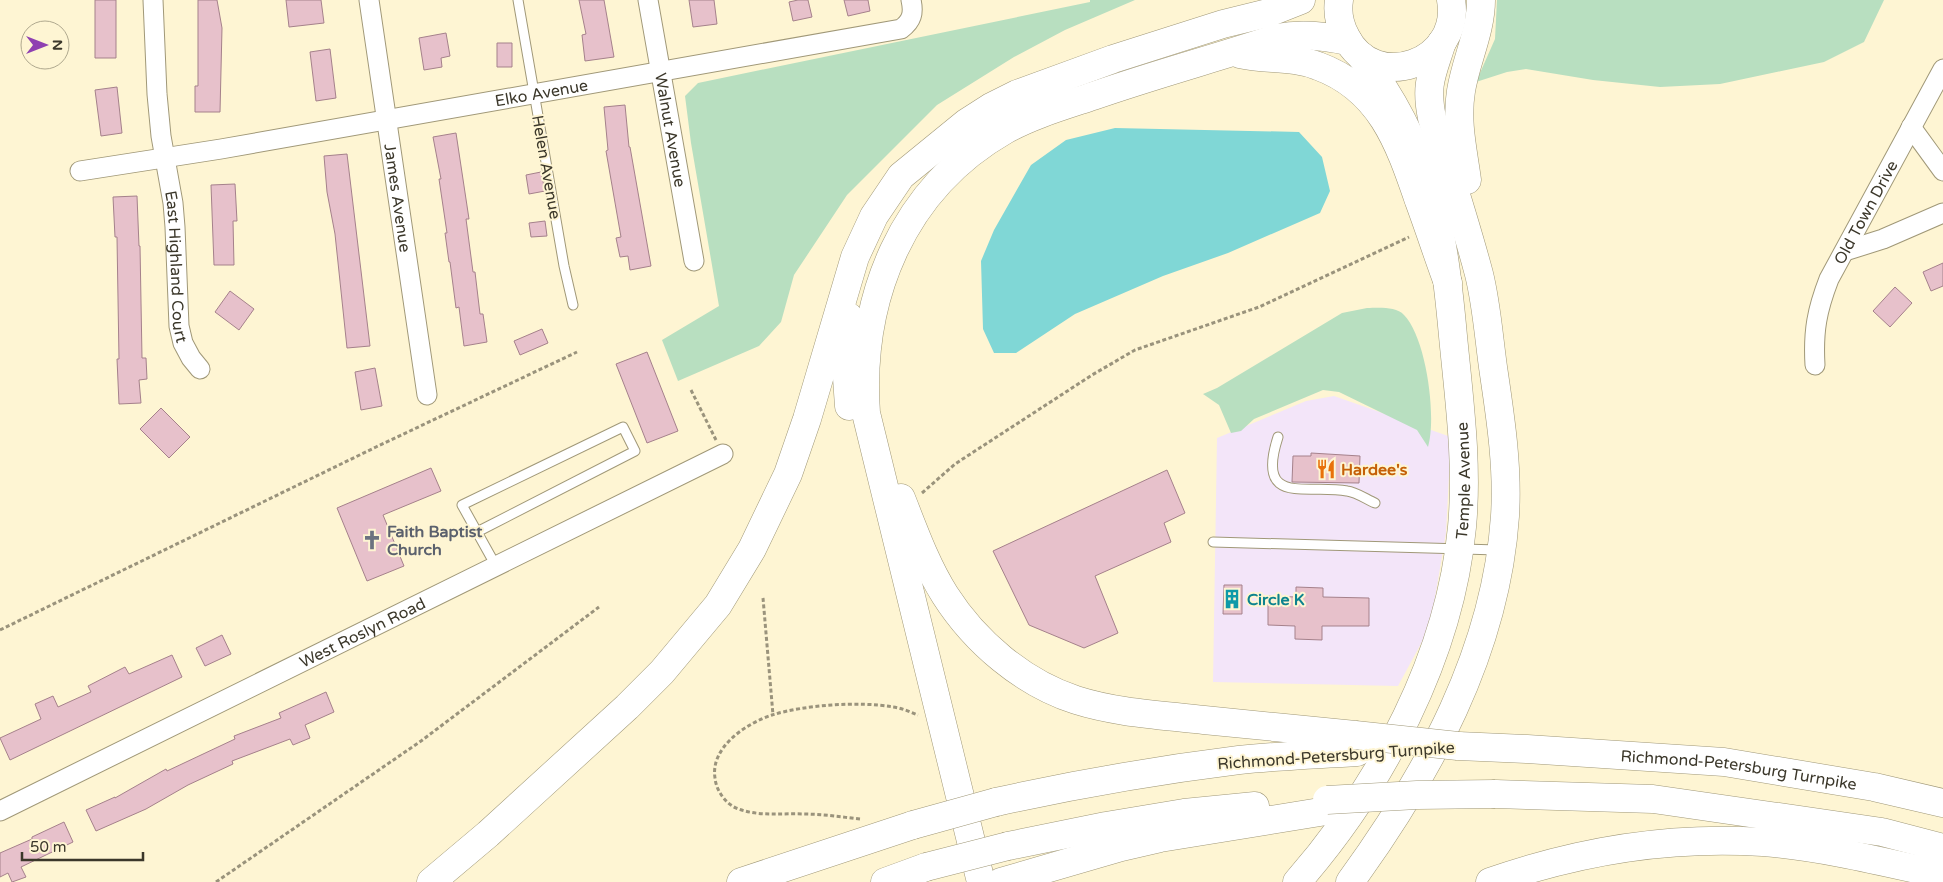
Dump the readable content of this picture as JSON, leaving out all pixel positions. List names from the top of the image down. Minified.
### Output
{"streets":{"main road":["Temple Avenue","Richmond-Petersburg Turnpike"],"street":["Elko Avenue","Walnut Avenue","James Avenue","Old Town Drive","East Highland Court","West Roslyn Road"],"lane":["Helen Avenue"]},"crossings":[["Elko Avenue","Walnut Avenue"],["Elko Avenue","Helen Avenue"],["Elko Avenue","James Avenue"],["Elko Avenue","East Highland Court"]],"places":{"restaurant":["Hardee's"],"church":["Faith Baptist Church"],"building":["Circle K"]},"scale_bar":"50 m","north":"right"}
